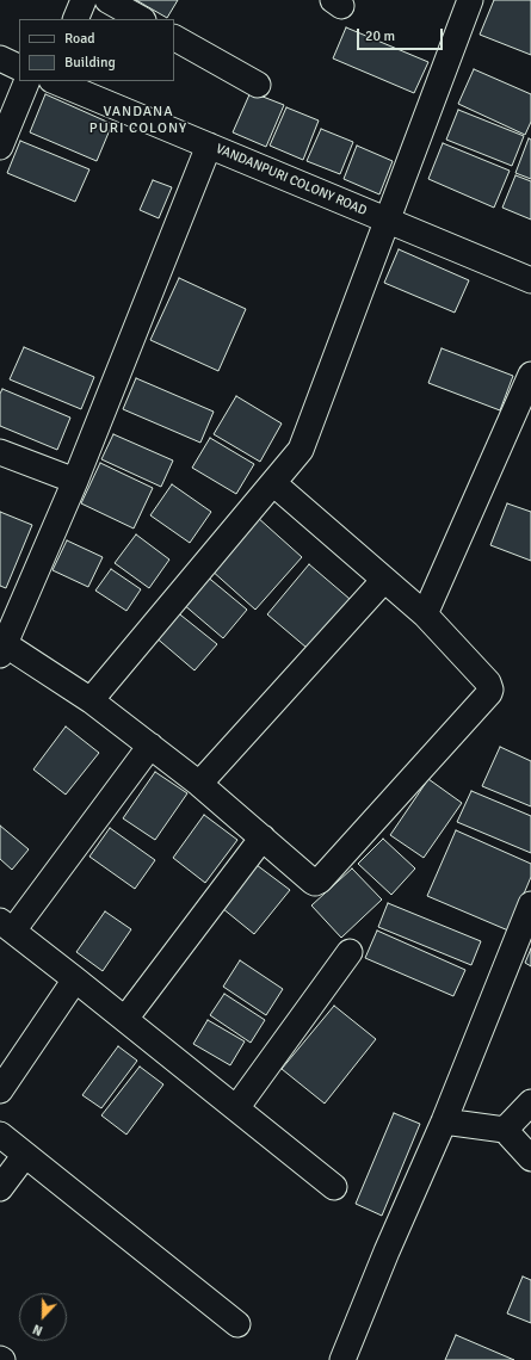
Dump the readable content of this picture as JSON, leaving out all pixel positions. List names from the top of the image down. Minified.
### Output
{"streets":{"street":["VANDANPURI COLONY ROAD"]},"districts":["VANDANA PURI COLONY"],"legend":["Road","Building"],"scale_bar":"20 m","north":"bottom"}
